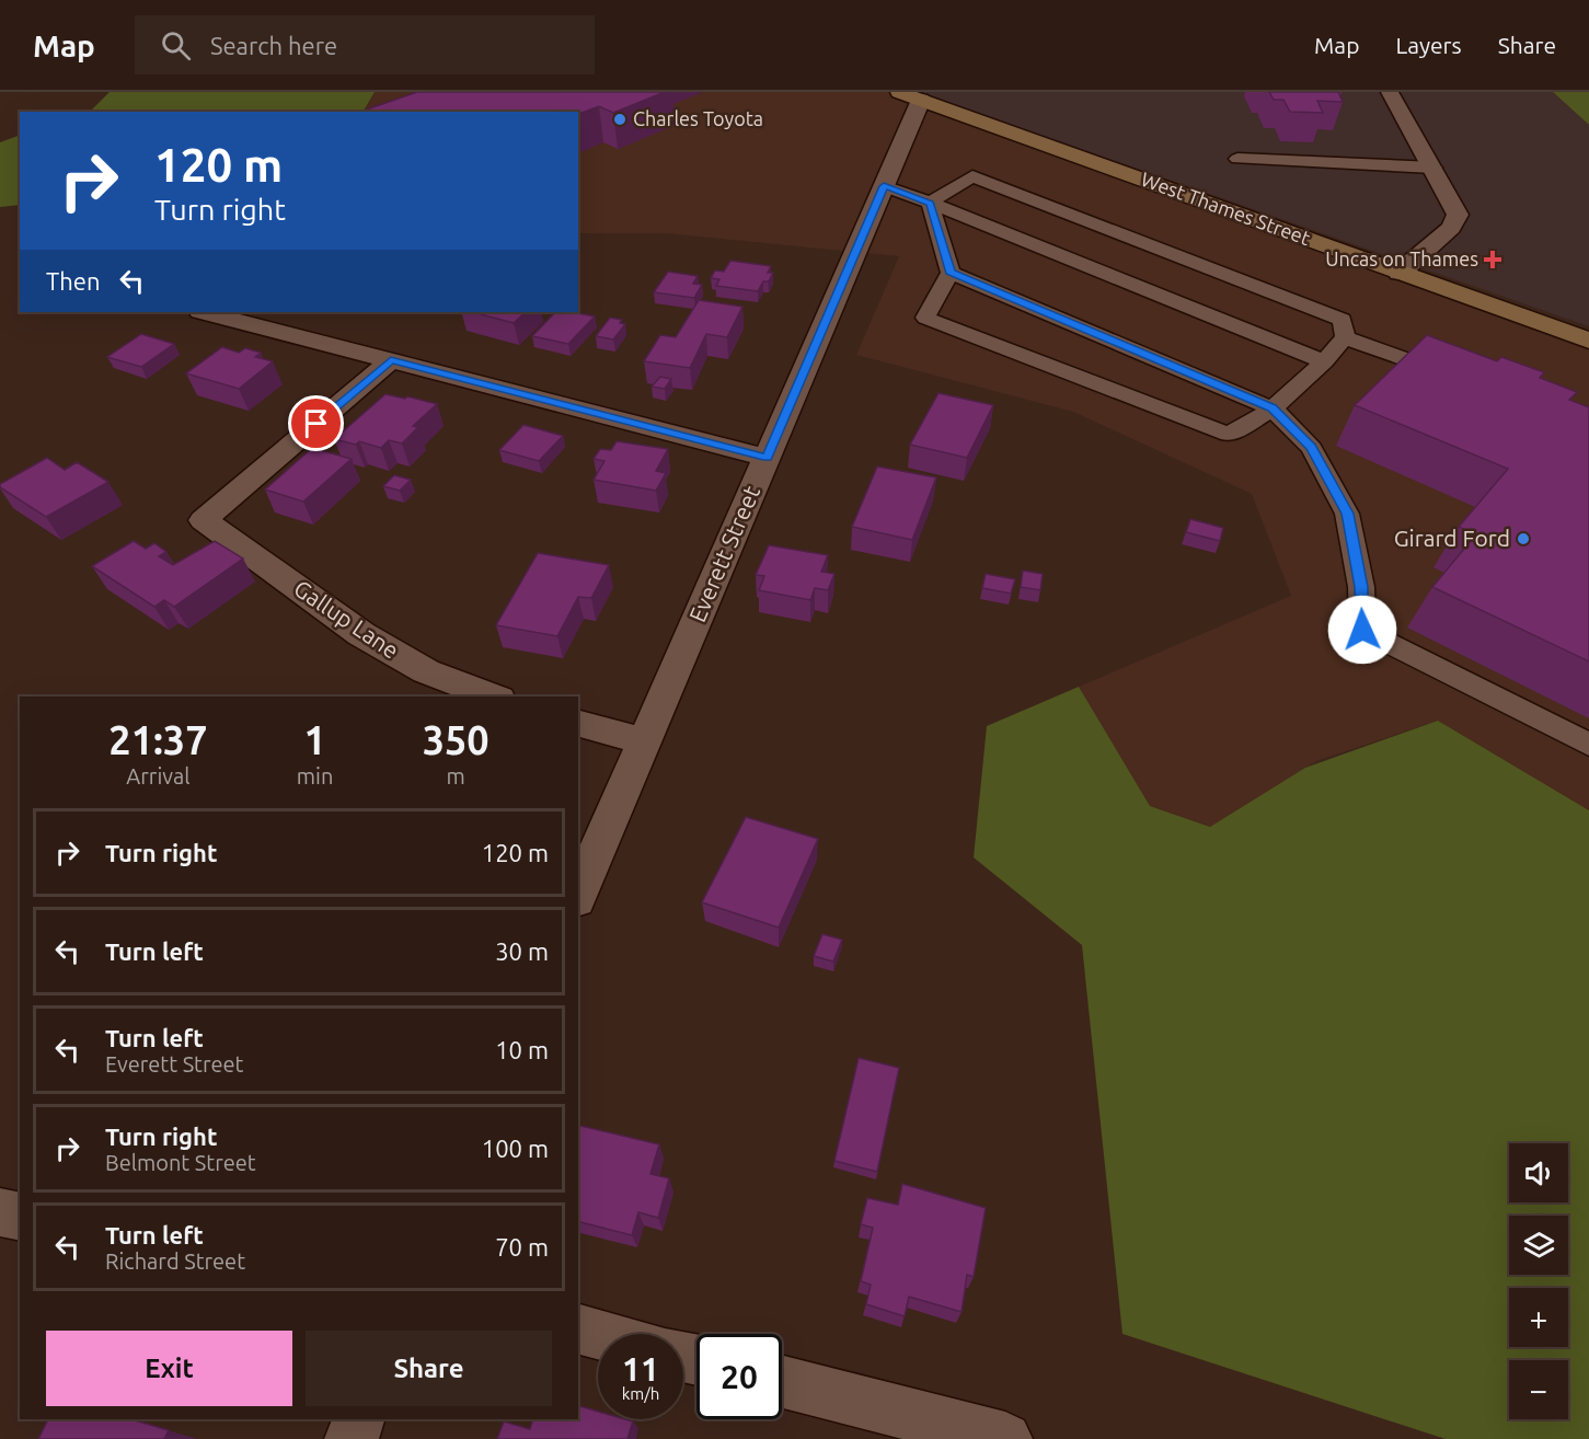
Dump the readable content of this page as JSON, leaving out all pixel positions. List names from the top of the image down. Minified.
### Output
{"streets":{"main road":["West Thames Street"],"street":["Everett Street","Gallup Lane"]},"crossings":[["West Thames Street","Everett Street"]],"places":{"other":["Charles Toyota","Girard Ford"],"health":["Uncas on Thames"]},"page":{"header":"Map","search":"Search here","nav":["Map","Layers","Share"],"turn":["120 m","Turn right"],"then":"Then","eta":["21:37","Arrival","1","min","350","m"],"list":[{"name":"Turn right","value":"120 m"},{"name":"Turn left","value":"30 m"},{"name":"Turn left","note":"Everett Street","value":"10 m"},{"name":"Turn right","note":"Belmont Street","value":"100 m"},{"name":"Turn left","note":"Richard Street","value":"70 m"}],"map_buttons":["+","−"],"buttons":["Exit","Share"],"speed":"11 km/h","limit":"20"}}
